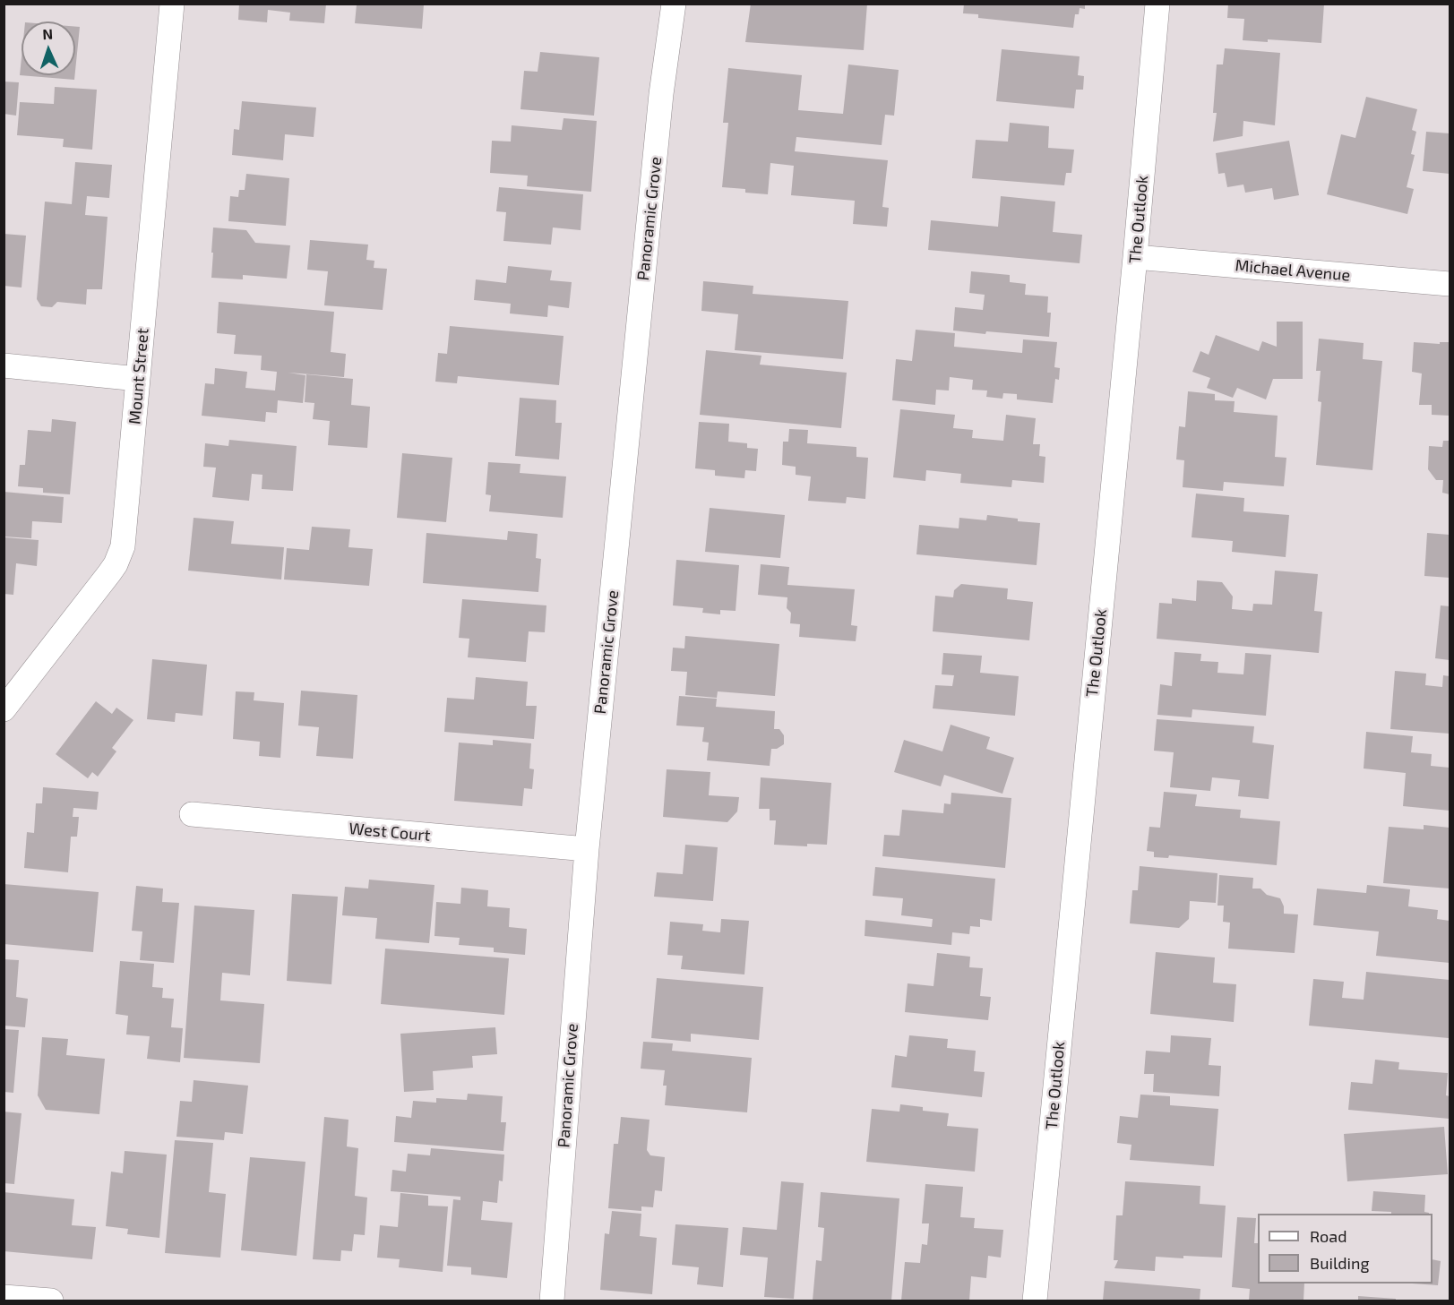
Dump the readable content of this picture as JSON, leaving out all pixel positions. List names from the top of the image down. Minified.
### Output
{"streets":{"street":["Panoramic Grove","The Outlook","Michael Avenue","Mount Street","West Court"]},"crossings":[["Panoramic Grove","West Court"],["The Outlook","Michael Avenue"]],"legend":["Road","Building"],"north":"top"}
